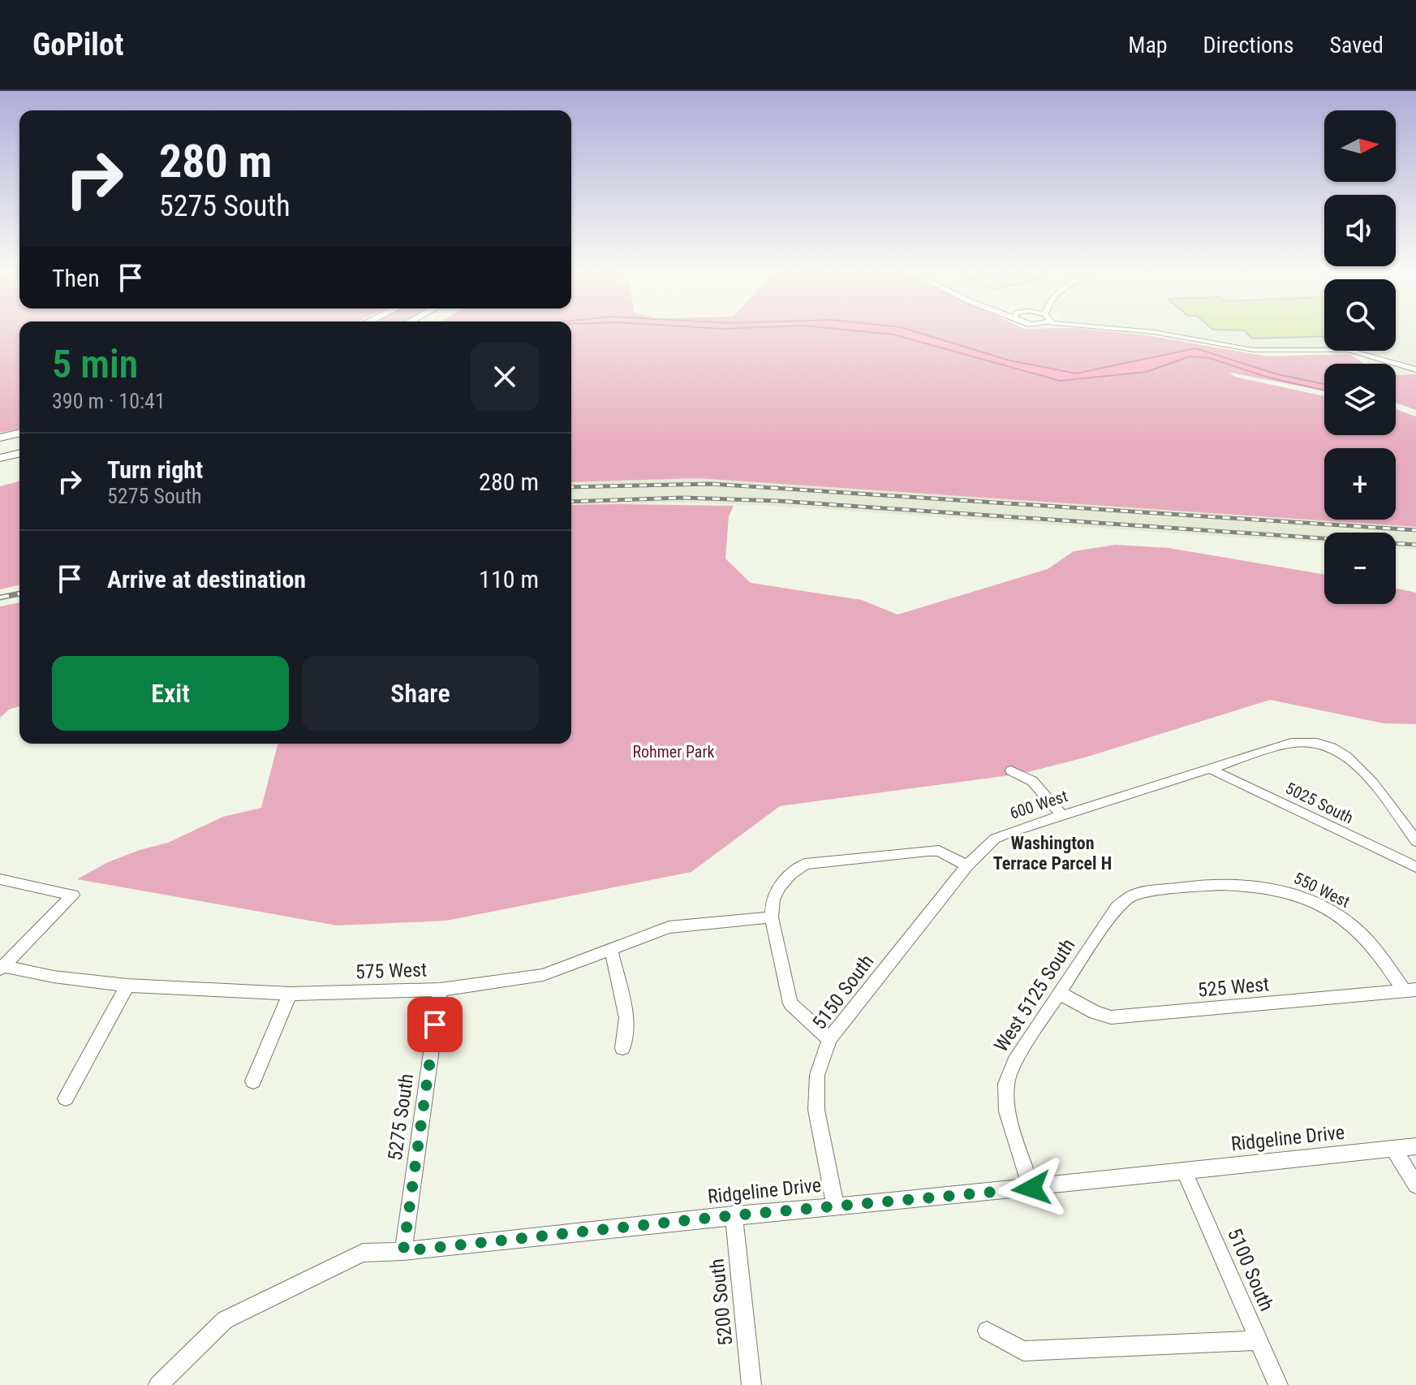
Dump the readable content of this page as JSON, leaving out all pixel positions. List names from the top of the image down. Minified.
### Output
{"streets":{"street":["5025 South","600 West","550 West","575 West","525 West","5150 South","West 5125 South","5275 South","Ridgeline Drive","5100 South","5200 South"]},"crossings":[["5025 South","600 West"],["600 West","5150 South"],["550 West","525 West"],["550 West","West 5125 South"],["575 West","5275 South"],["525 West","West 5125 South"],["5150 South","Ridgeline Drive"],["West 5125 South","Ridgeline Drive"],["5275 South","Ridgeline Drive"],["Ridgeline Drive","5100 South"],["Ridgeline Drive","5200 South"]],"districts":["Washington Terrace Parcel H"],"parks":["Rohmer Park"],"north":"right","page":{"header":"GoPilot","nav":["Map","Directions","Saved"],"map_buttons":["+","−"],"turn":["280 m","5275 South"],"then":"Then","heading":["5 min","390 m · 10:41"],"list":[{"name":"Turn right","note":"5275 South","value":"280 m"},{"name":"Arrive at destination","value":"110 m"}],"buttons":["Exit","Share"]}}
